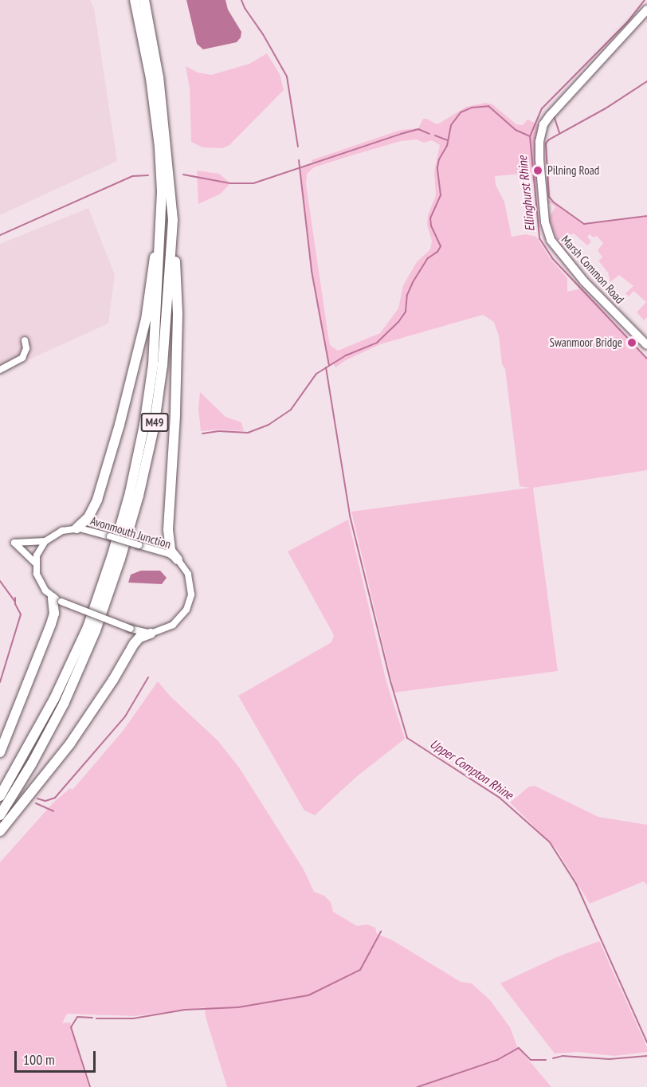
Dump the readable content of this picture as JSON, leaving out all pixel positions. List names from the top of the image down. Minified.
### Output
{"streets":{"highway":["M49"],"main road":["Marsh Common Road"],"street":["Avonmouth Junction"]},"crossings":[["M49","Avonmouth Junction"]],"water":["Ellinghurst Rhine","Upper Compton Rhine"],"places":["Pilning Road","Swanmoor Bridge"],"scale_bar":"100 m"}
